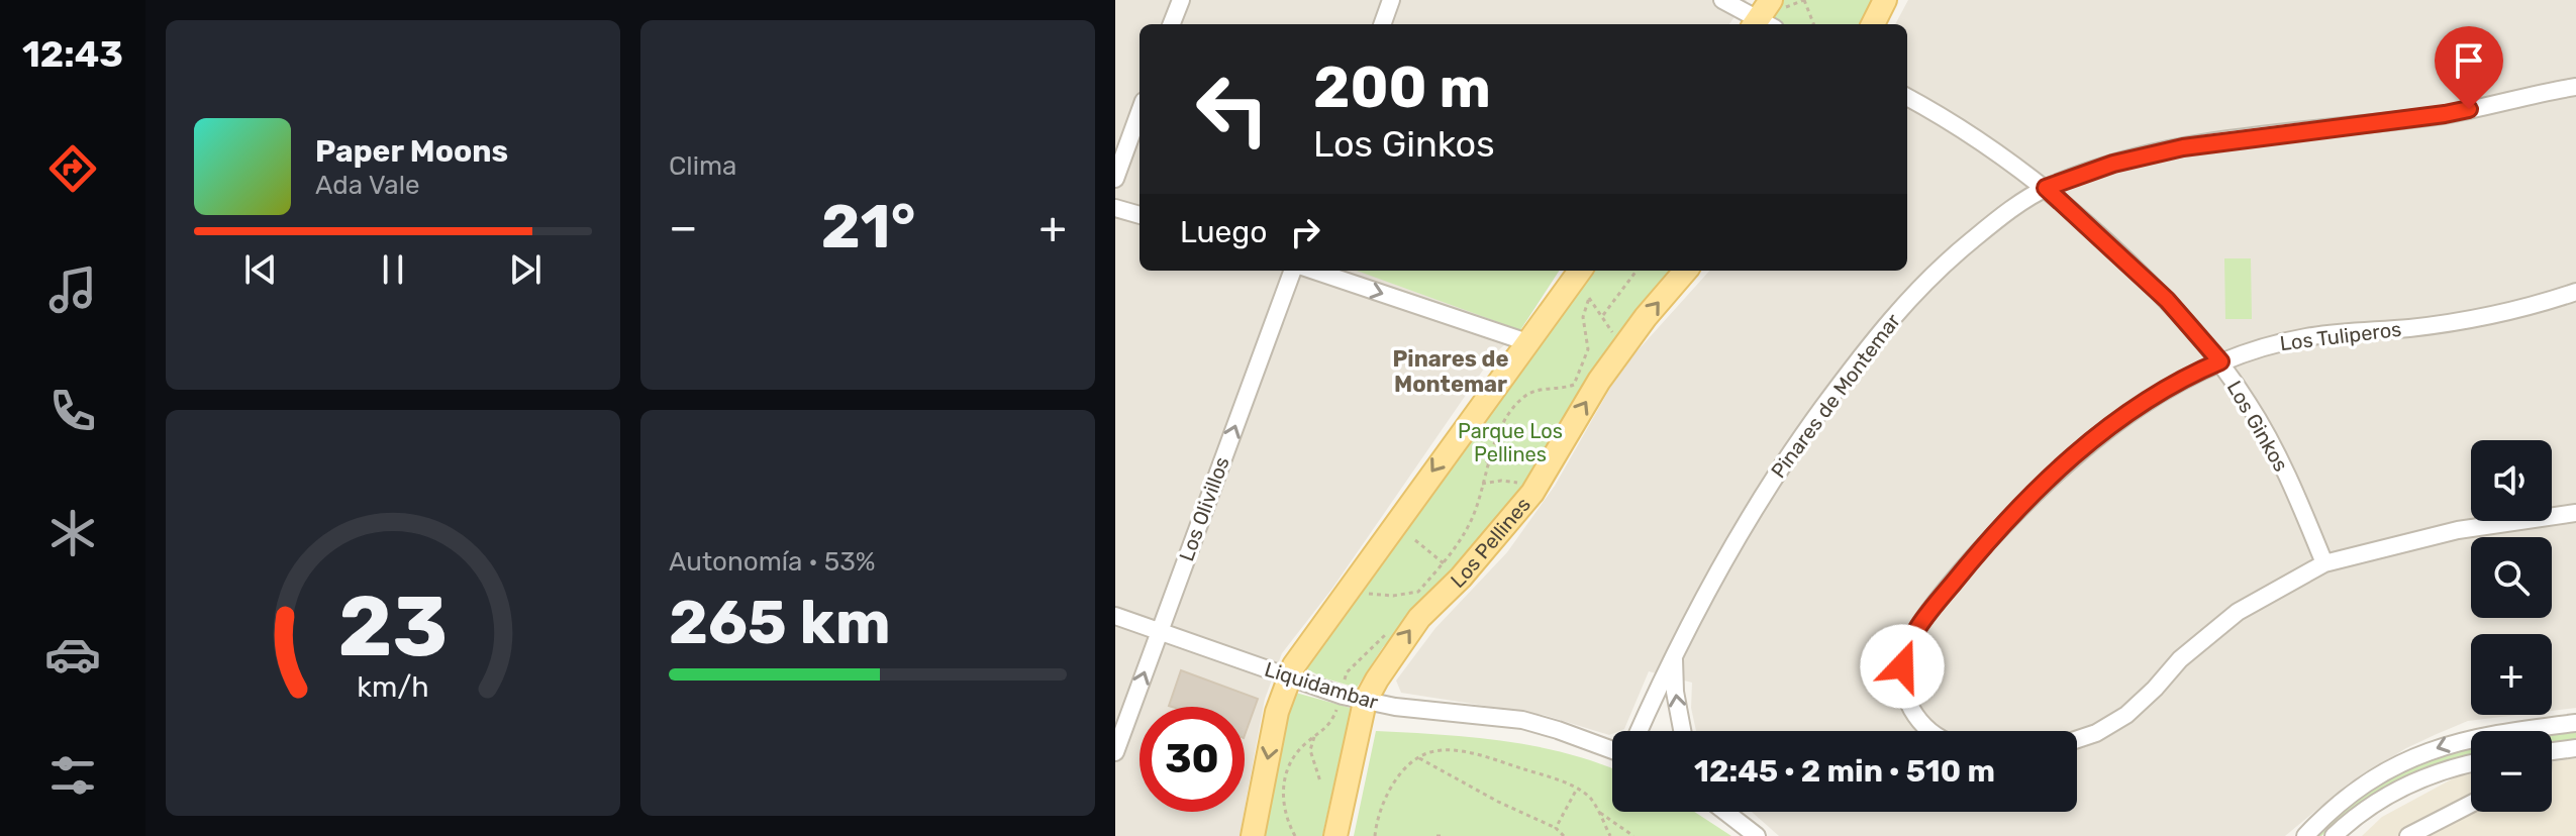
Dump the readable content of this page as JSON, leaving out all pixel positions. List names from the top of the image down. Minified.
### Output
{"streets":{"main road":["Los Pellines"],"street":["Los Tuliperos","Pinares de Montemar","Los Ginkos","Los Olivillos","Liquidambar"]},"crossings":[["Los Tuliperos","Los Ginkos"],["Pinares de Montemar","Los Ginkos"],["Los Olivillos","Liquidambar"],["Los Pellines","Liquidambar"]],"one_way":["Los Olivillos"],"districts":["Pinares de Montemar"],"parks":["Parque Los Pellines"],"page":{"tabs":"12:43","tile":["Clima",["Autonomía · 53%","265 km"]],"turn":["200 m","Los Ginkos"],"song":["Paper Moons","Ada Vale"],"heat":["−","21°","+"],"then":"Luego","map_buttons":["+","−"],"limit":"30","trip":"12:45 · 2 min · 510 m","gauge":["23","km/h"]}}
